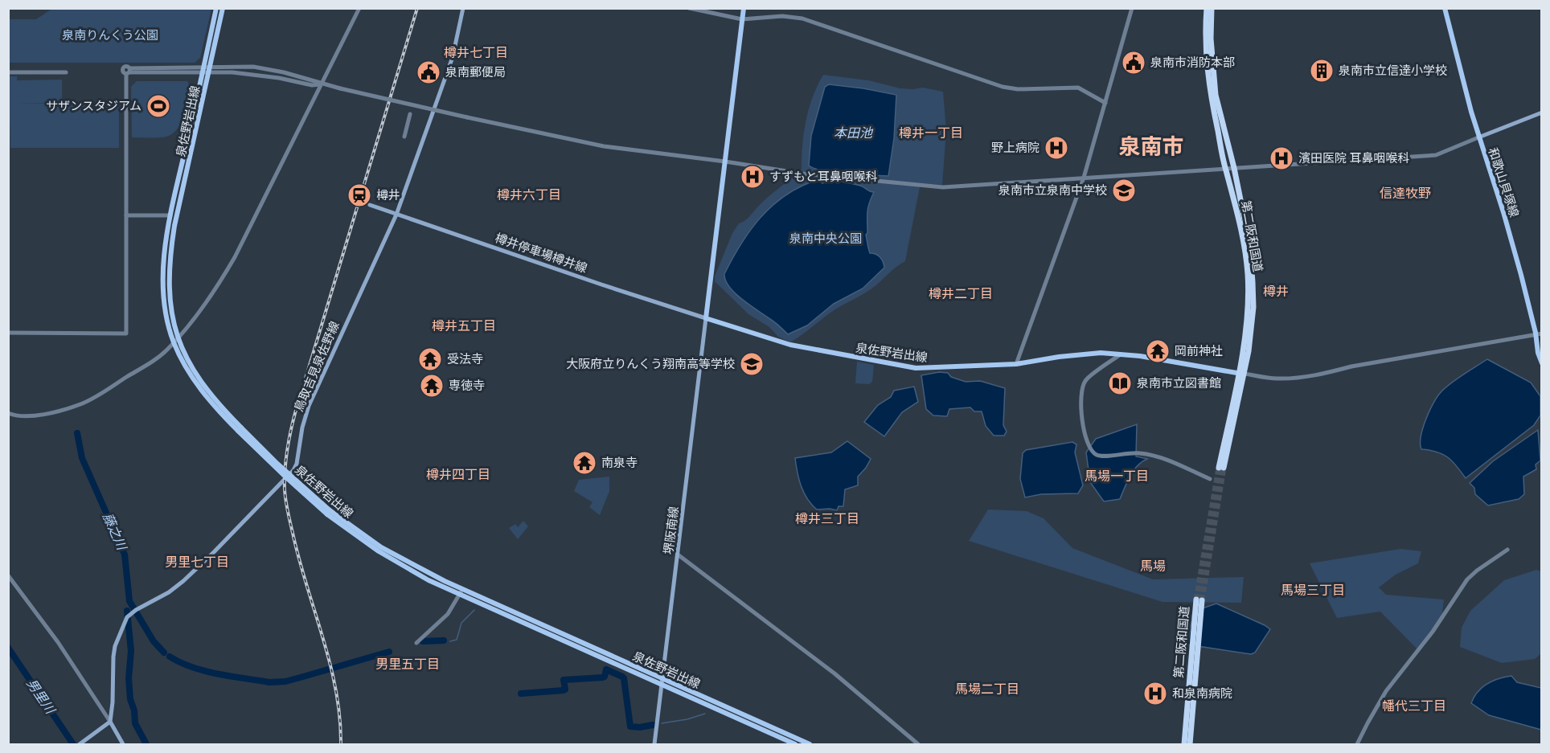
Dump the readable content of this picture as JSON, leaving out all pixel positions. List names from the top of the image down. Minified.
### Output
{"streets":{"highway":["第二阪和国道"],"main road":["泉佐野岩出線","和歌山貝塚線","樽井停車場樽井線","鳥取吉見泉佐野線","堺阪南線"]},"crossings":[["泉佐野岩出線","第二阪和国道"],["泉佐野岩出線","樽井停車場樽井線"],["泉佐野岩出線","堺阪南線"],["樽井停車場樽井線","鳥取吉見泉佐野線"],["樽井停車場樽井線","堺阪南線"]],"districts":["樽井七丁目","樽井一丁目","泉南市","信達牧野","樽井六丁目","樽井","樽井二丁目","樽井五丁目","樽井四丁目","馬場一丁目","樽井三丁目","男里七丁目","馬場","馬場三丁目","男里五丁目","馬場二丁目","幡代三丁目"],"water":["本田池","藤之川","男里川"],"parks":["泉南りんくう公園","泉南中央公園"],"places":{"public building":["泉南市消防本部","泉南郵便局"],"building":["泉南市立信達小学校"],"sports":["サザンスタジアム"],"hospital":["野上病院","濱田医院 耳鼻咽喉科","すずもと耳鼻咽喉科","和泉南病院"],"school or university":["泉南市立泉南中学校","大阪府立りんくう翔南高等学校"],"station":["樽井"],"temple":["岡前神社","受法寺","専徳寺","南泉寺"],"library":["泉南市立図書館"]}}
